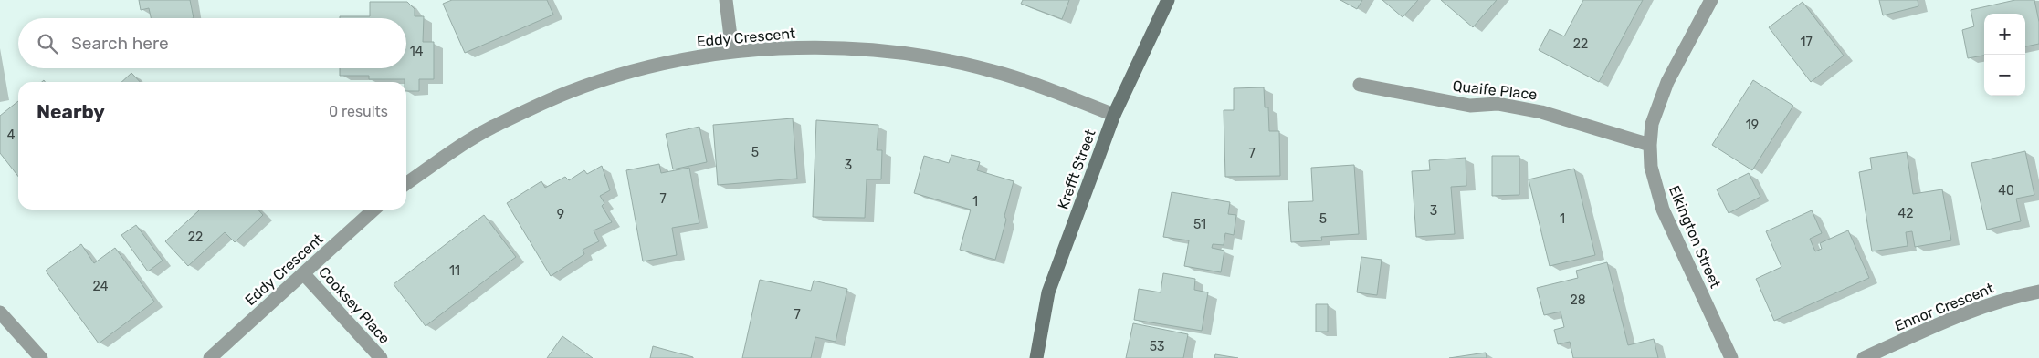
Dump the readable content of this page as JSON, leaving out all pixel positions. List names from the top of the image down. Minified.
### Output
{"streets":{"street":["Eddy Crescent","Quaife Place","Krefft Street","Elkington Street","Cooksey Place","Ennor Crescent"]},"crossings":[["Eddy Crescent","Krefft Street"],["Eddy Crescent","Cooksey Place"],["Quaife Place","Elkington Street"]],"house_numbers":["17","22","14","19","4","5","7","3","40","7","1","3","42","9","5","1","51","22","11","24","28","7","53"],"page":{"map_buttons":["+","−"],"search":"Search here","heading":["Nearby","0 results"]}}
